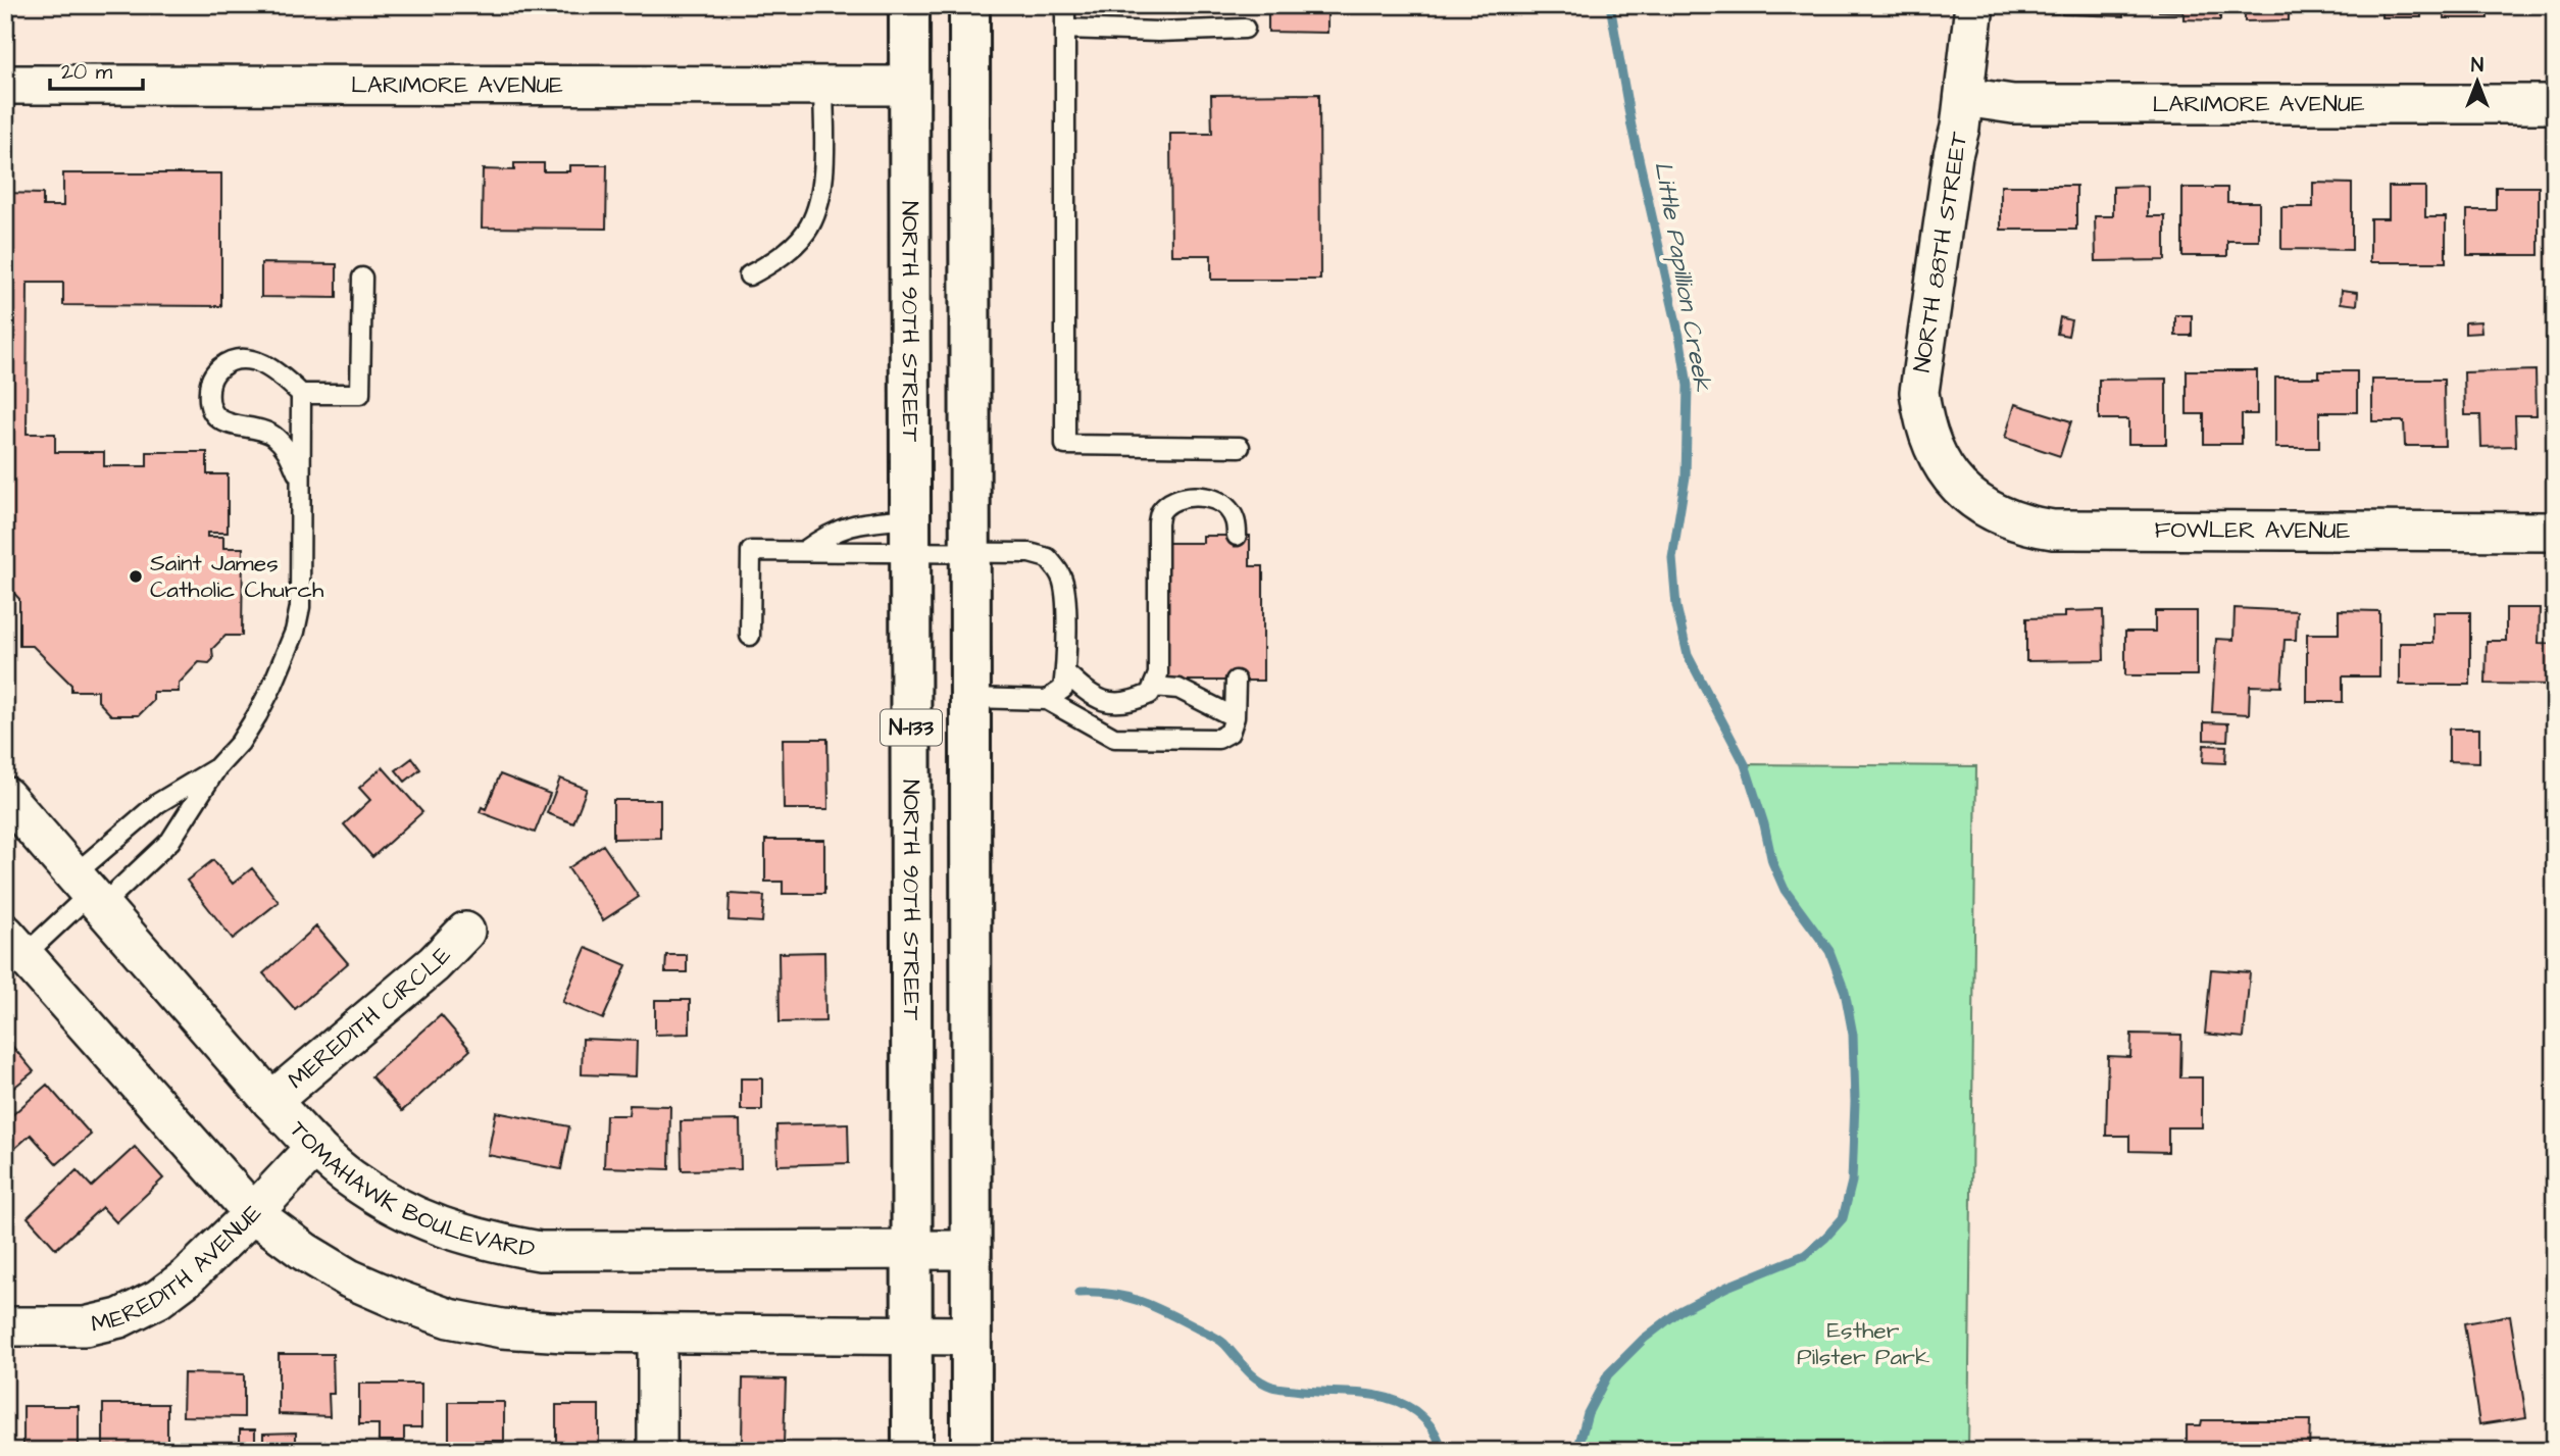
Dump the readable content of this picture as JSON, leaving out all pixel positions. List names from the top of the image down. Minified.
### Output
{"streets":{"main road":["NORTH 90TH STREET","N-133"],"street":["LARIMORE AVENUE","NORTH 88TH STREET","FOWLER AVENUE","MEREDITH CIRCLE","TOMAHAWK BOULEVARD","MEREDITH AVENUE"]},"crossings":[["LARIMORE AVENUE","NORTH 88TH STREET"],["LARIMORE AVENUE","NORTH 90TH STREET"],["NORTH 88TH STREET","FOWLER AVENUE"],["NORTH 90TH STREET","TOMAHAWK BOULEVARD"],["N-133","TOMAHAWK BOULEVARD"],["MEREDITH CIRCLE","TOMAHAWK BOULEVARD"],["TOMAHAWK BOULEVARD","MEREDITH AVENUE"]],"water":["Little Papillion Creek"],"parks":["Esther Pilster Park"],"places":["Saint James Catholic Church"],"scale_bar":"20 m","north":"top"}
